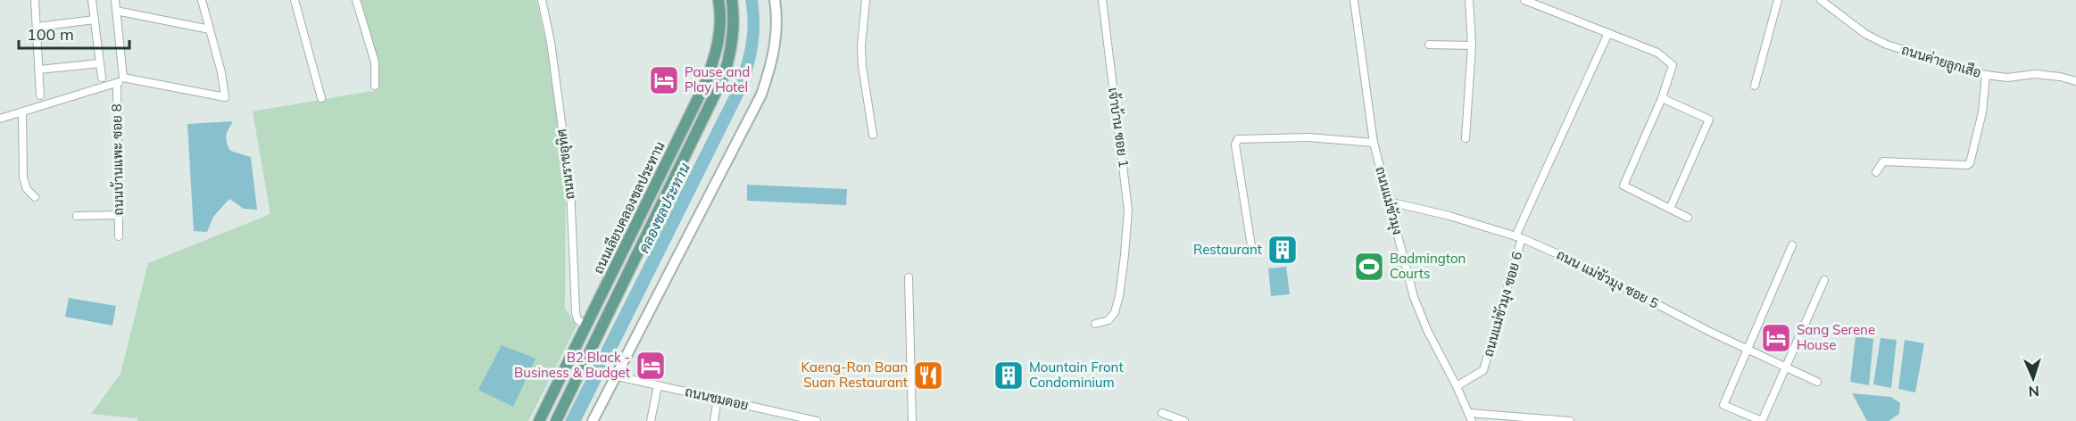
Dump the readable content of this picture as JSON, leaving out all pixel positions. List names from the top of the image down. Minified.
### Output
{"streets":{"main road":["ถนนเลียบคลองชลประทาน"],"street":["ถนนค่ายลูกเสือ","เจ้าบ้าน ซอย 1","ถนนบ้านแพะ ซอย 8","ถนนราชอุทิศ","ถนนแม่ขัวมุง","ถนน แม่ขัวมุง ซอย 5","ถนนแม่ขัวมุง ซอย 6","ถนนชมดอย"]},"crossings":[["ถนนราชอุทิศ","ถนนเลียบคลองชลประทาน"],["ถนนแม่ขัวมุง","ถนน แม่ขัวมุง ซอย 5"],["ถนนแม่ขัวมุง","ถนนแม่ขัวมุง ซอย 6"],["ถนนเลียบคลองชลประทาน","ถนนชมดอย"],["ถนน แม่ขัวมุง ซอย 5","ถนนแม่ขัวมุง ซอย 6"]],"water":["คลองชลประทาน"],"places":{"hotel":["Pause and Play Hotel","Sang Serene House","B2 Black - Business & Budget"],"building":["Restaurant","Mountain Front Condominium"],"sports":["Badmington Courts"],"restaurant":["Kaeng-Ron Baan Suan Restaurant"]},"scale_bar":"100 m","north":"bottom"}
